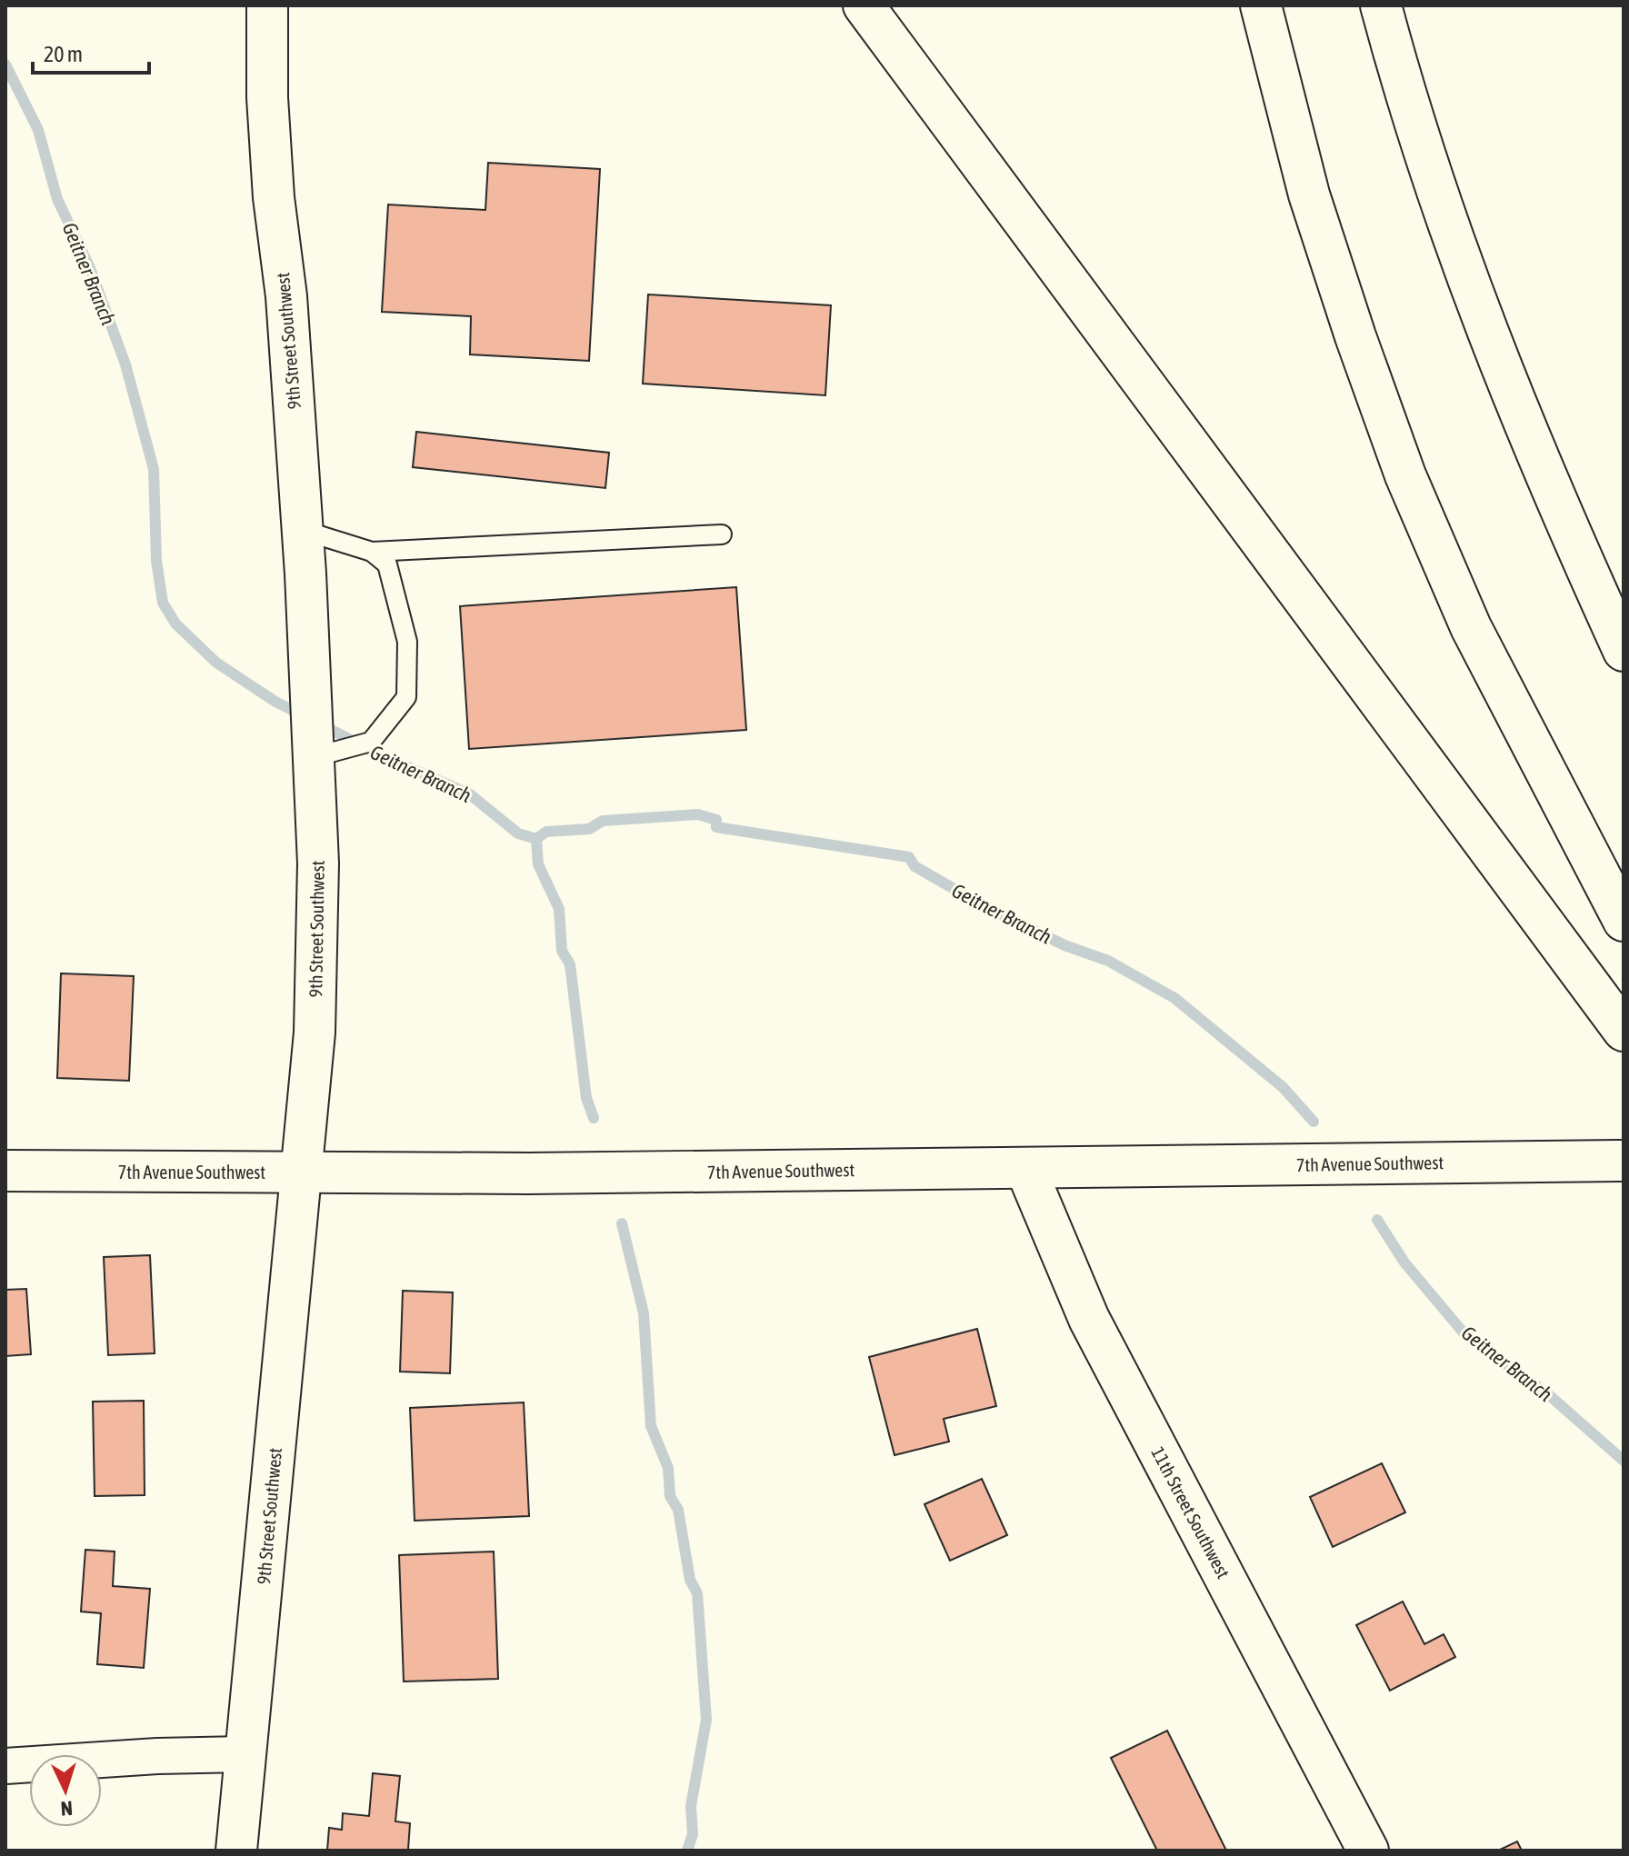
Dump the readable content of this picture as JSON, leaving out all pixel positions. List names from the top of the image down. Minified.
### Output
{"streets":{"main road":["9th Street Southwest","7th Avenue Southwest","11th Street Southwest"]},"crossings":[["9th Street Southwest","7th Avenue Southwest"],["7th Avenue Southwest","11th Street Southwest"]],"water":["Geitner Branch"],"scale_bar":"20 m","north":"bottom"}
